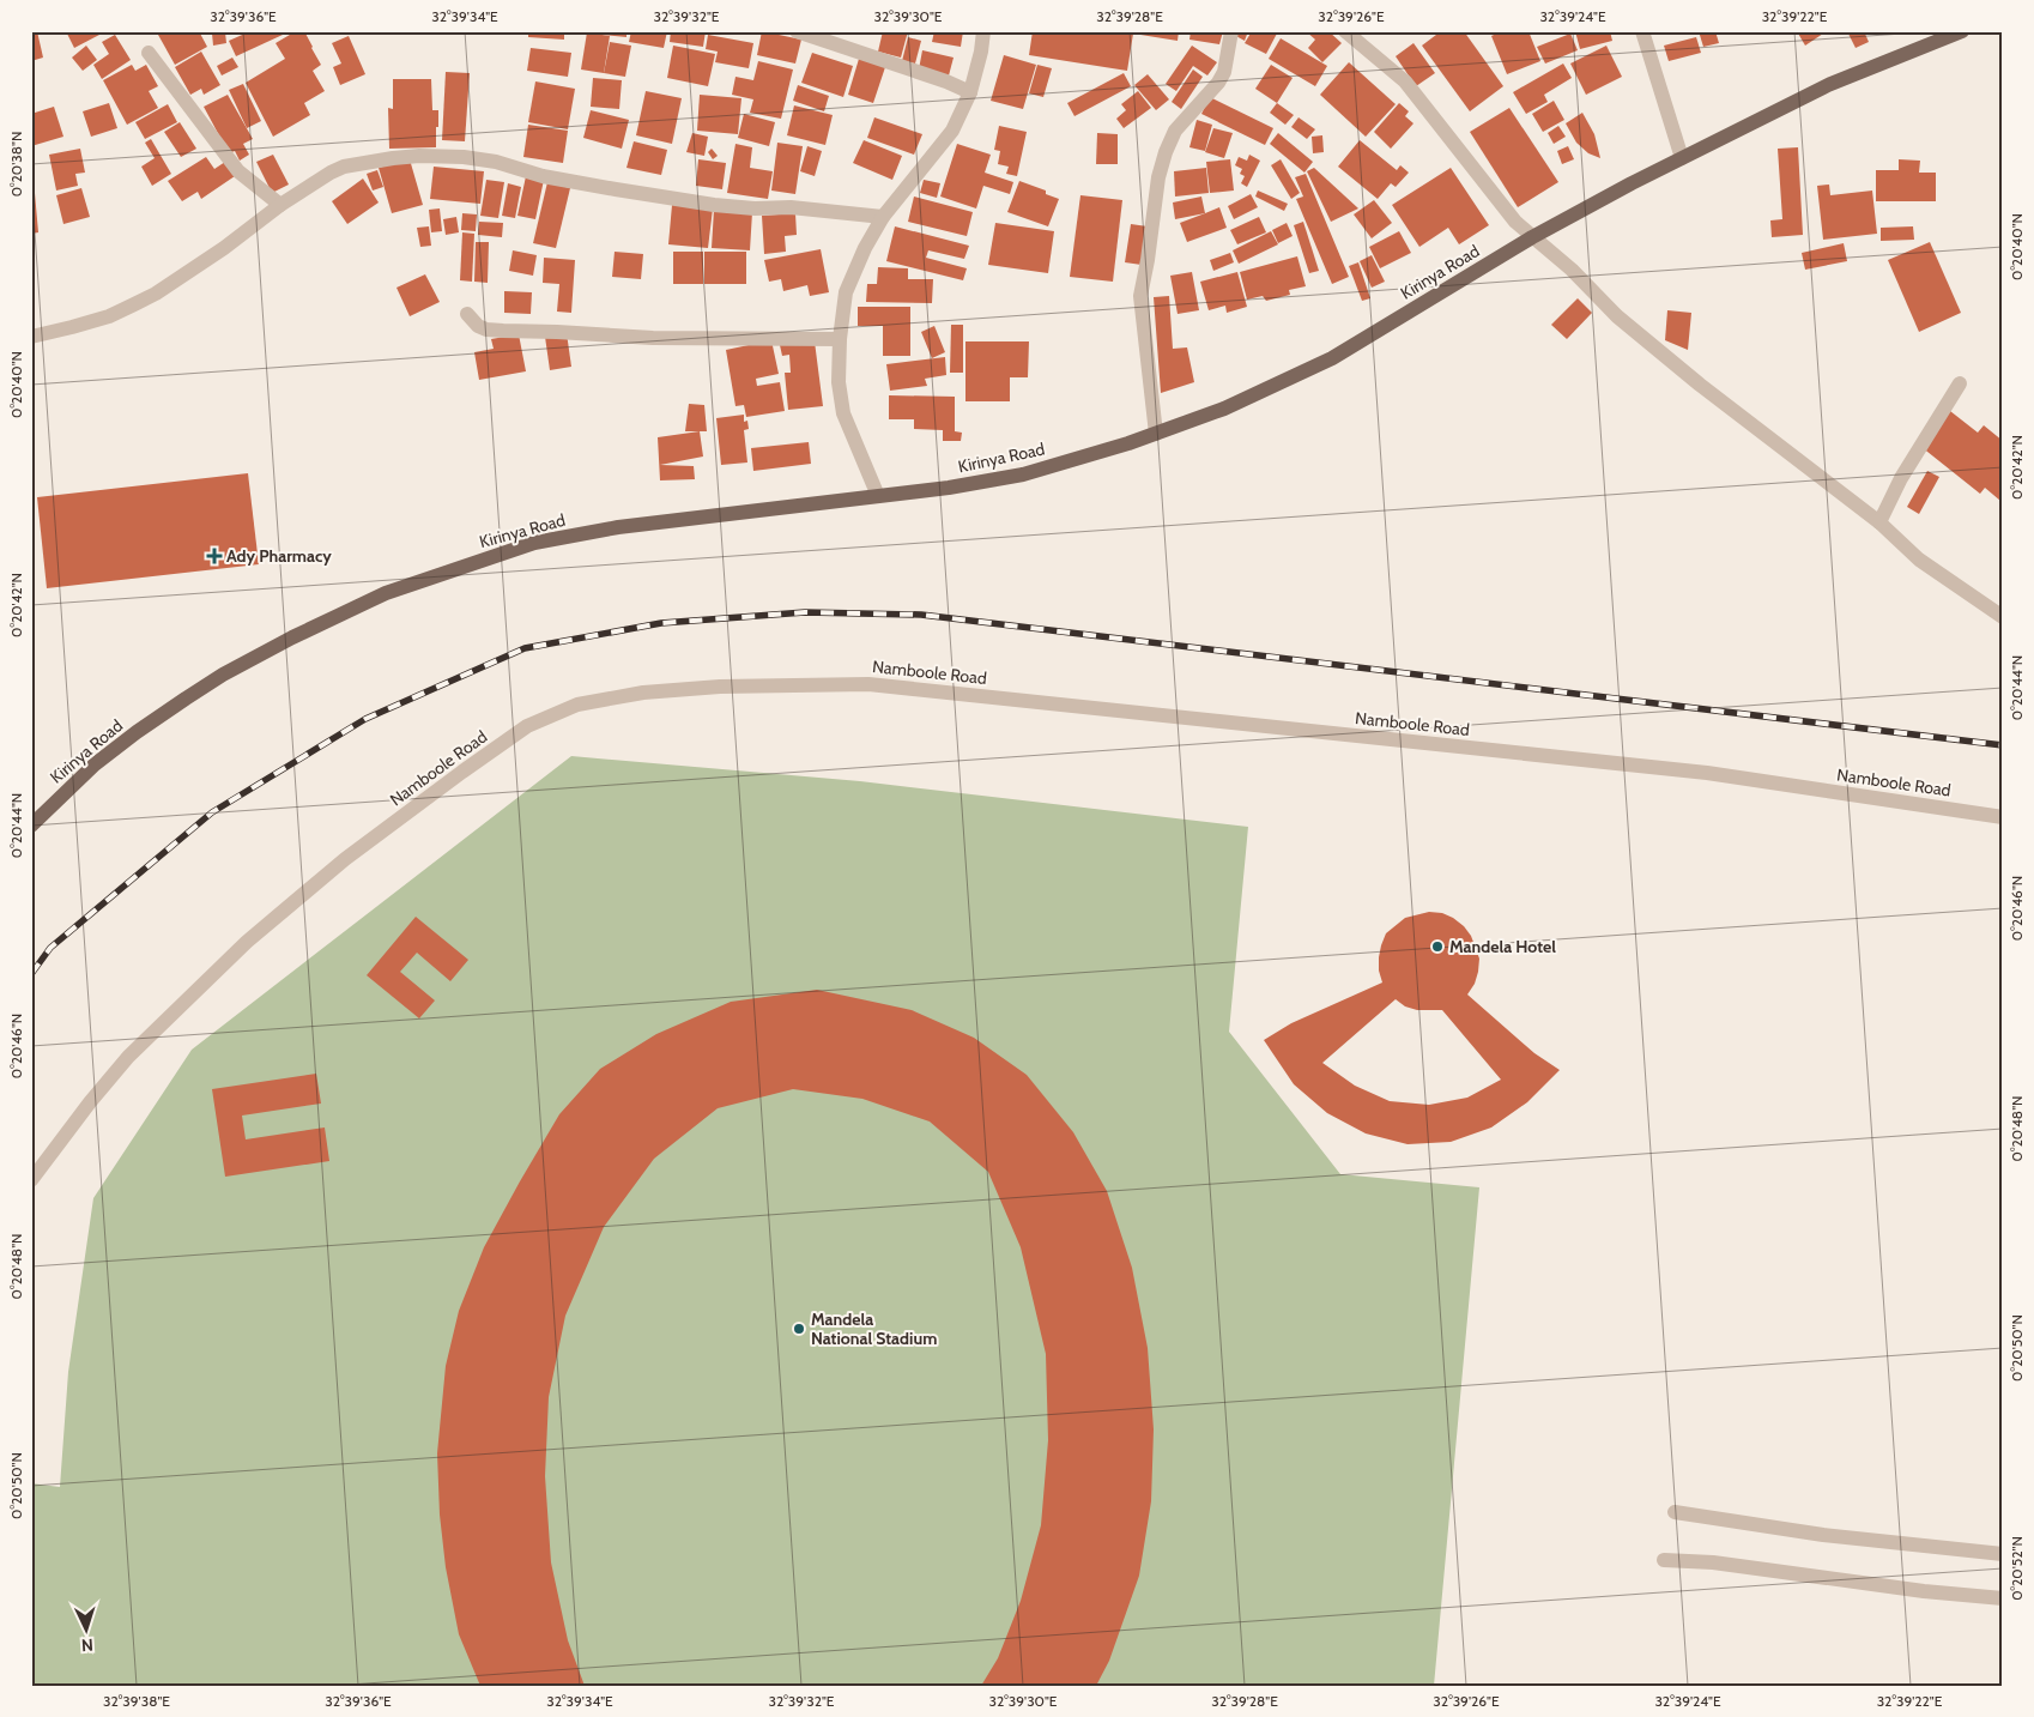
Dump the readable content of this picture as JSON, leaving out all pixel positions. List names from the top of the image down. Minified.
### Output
{"streets":{"main road":["Kirinya Road"],"street":["Namboole Road"]},"places":{"health":["Ady Pharmacy"],"other":["Mandela Hotel","Mandela National Stadium"]},"north":"bottom","coordinates":["32°39'36\"E","32°39'34\"E","32°39'32\"E","32°39'30\"E","32°39'28\"E","32°39'26\"E","32°39'24\"E","32°39'22\"E","0°20'38\"N","0°20'40\"N","0°20'42\"N","0°20'44\"N","0°20'46\"N","0°20'48\"N","0°20'50\"N","0°20'52\"N","32°39'38\"E"]}
